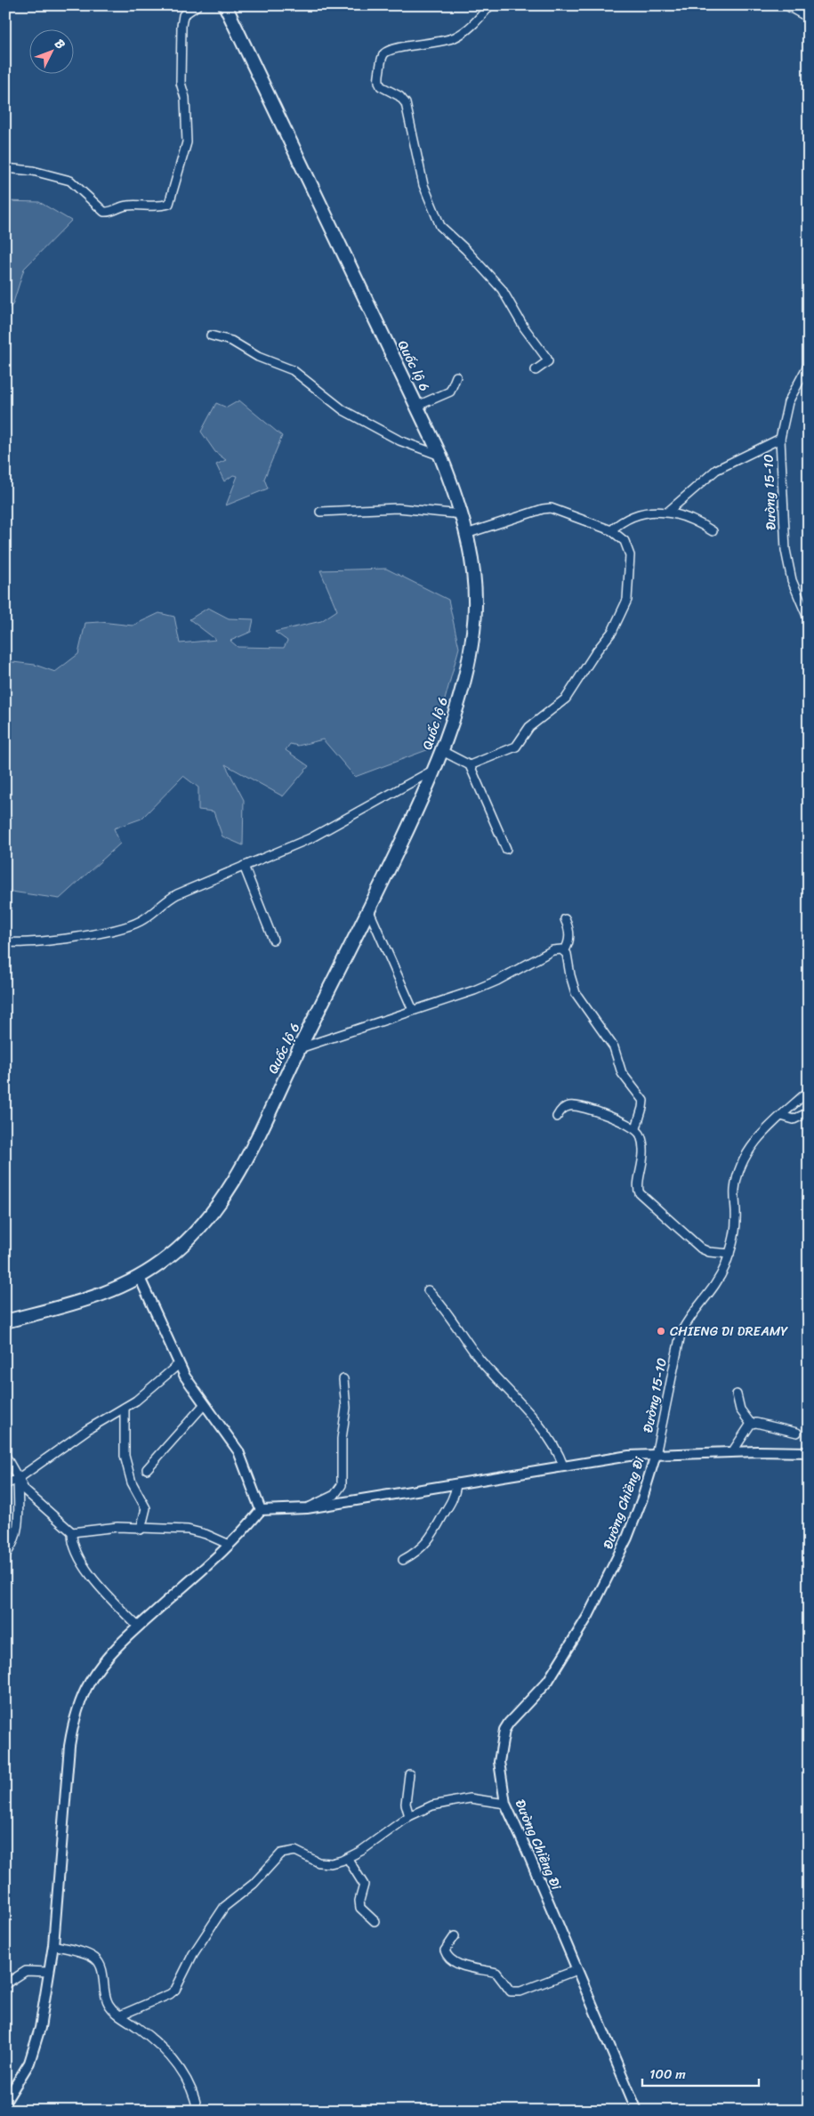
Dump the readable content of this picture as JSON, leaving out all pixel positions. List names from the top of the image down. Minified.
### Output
{"streets":{"highway":["Quốc lộ 6"],"street":["Đường 15-10","Đường Chiềng Đi"]},"crossings":[["Đường 15-10","Đường Chiềng Đi"]],"places":["CHIENG DI DREAMY"],"scale_bar":"100 m","north":"top right"}
